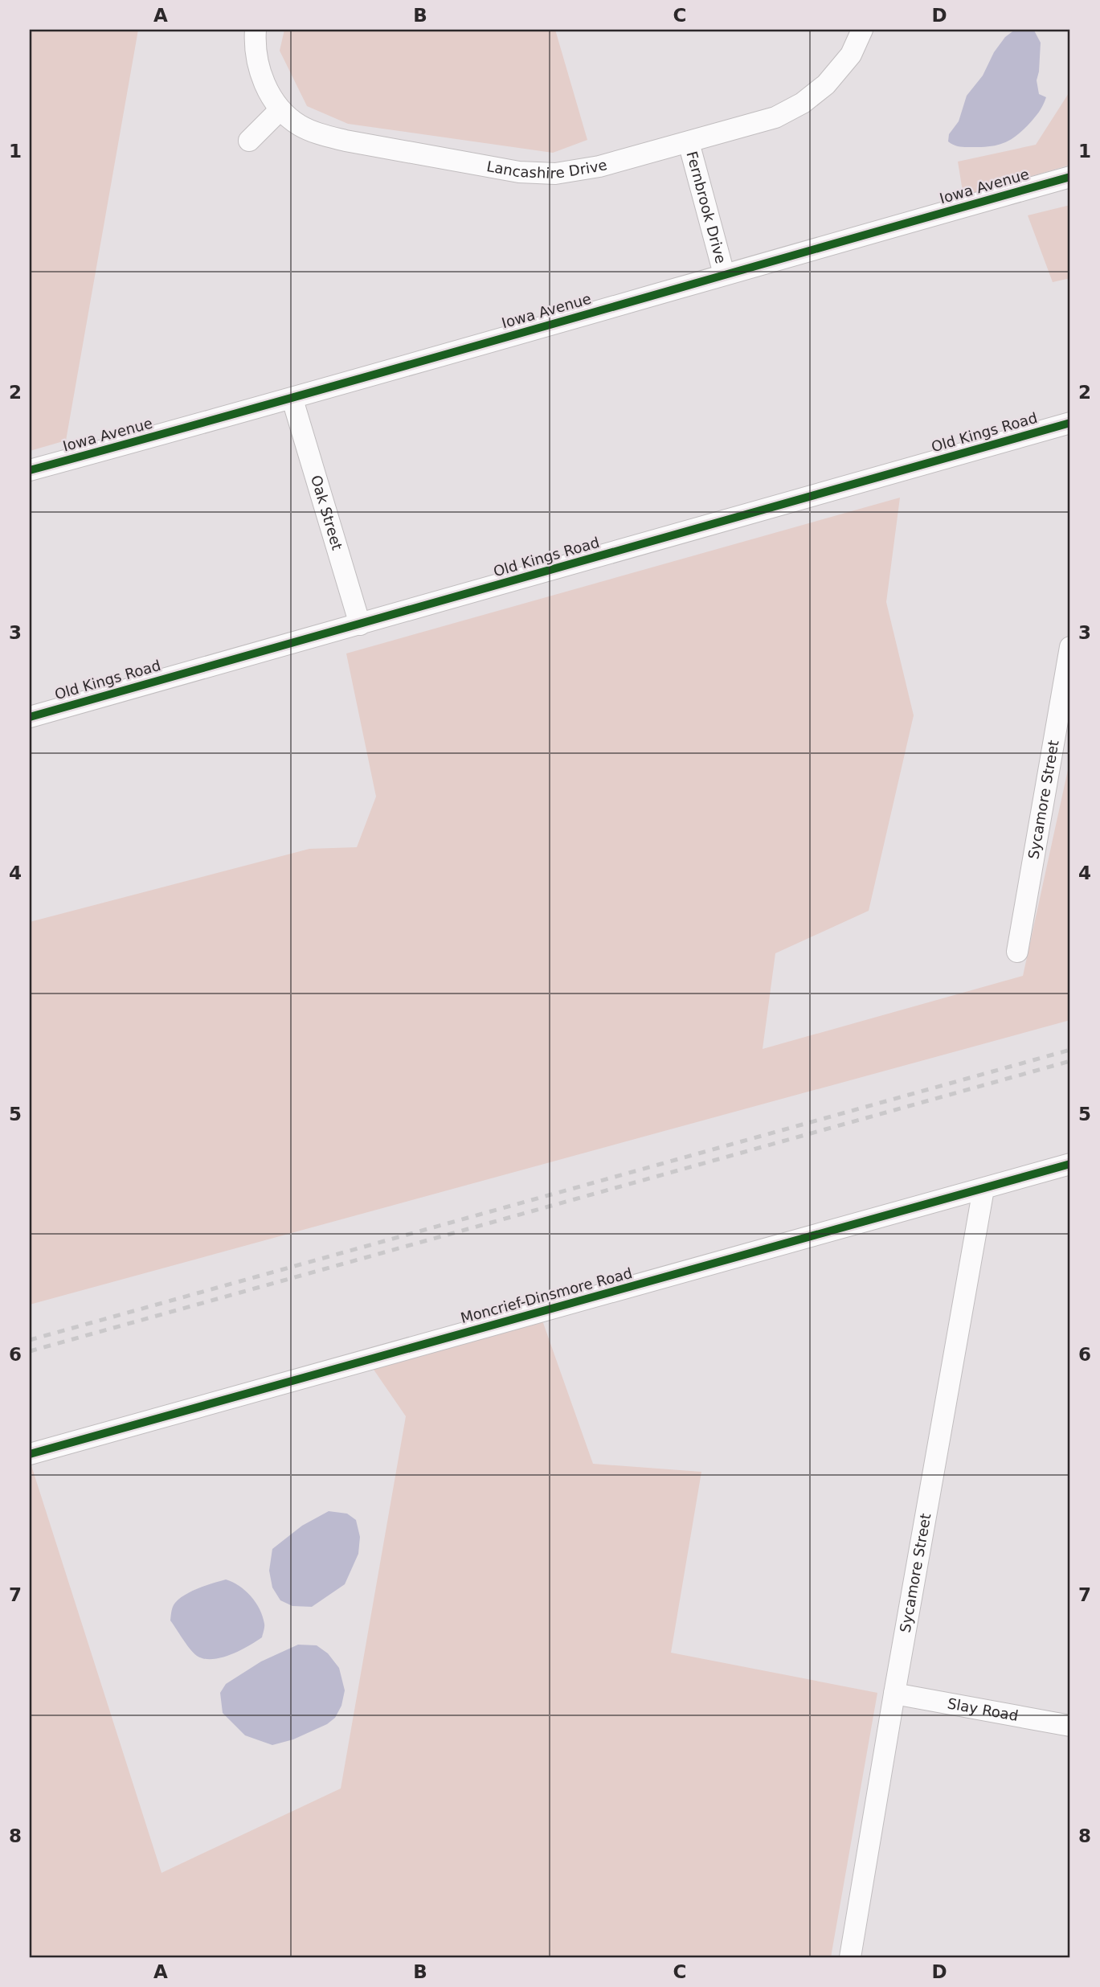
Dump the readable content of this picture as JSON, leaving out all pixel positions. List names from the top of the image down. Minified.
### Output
{"streets":{"street":["Lancashire Drive","Iowa Avenue","Fernbrook Drive","Old Kings Road","Oak Street","Sycamore Street","Moncrief-Dinsmore Road","Slay Road"]},"crossings":[["Lancashire Drive","Fernbrook Drive"],["Iowa Avenue","Fernbrook Drive"],["Iowa Avenue","Oak Street"],["Old Kings Road","Oak Street"],["Sycamore Street","Moncrief-Dinsmore Road"],["Sycamore Street","Slay Road"]],"grid":{"columns":["A","B","C","D"],"rows":["1","2","3","4","5","6","7","8"]}}
